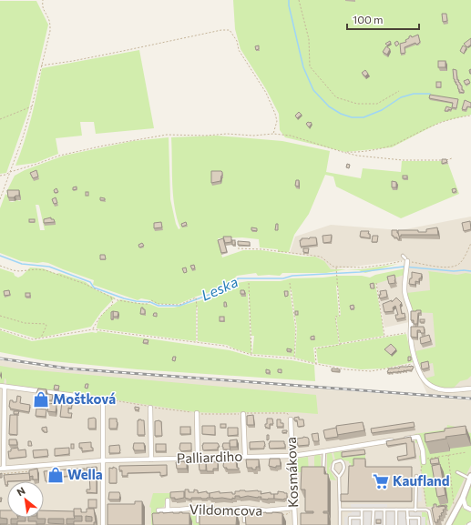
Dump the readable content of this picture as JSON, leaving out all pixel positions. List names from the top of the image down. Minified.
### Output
{"streets":{"street":["Palliardiho","Kosmákova","Vildomcova"]},"crossings":[["Palliardiho","Kosmákova"],["Kosmákova","Vildomcova"]],"water":["Leska"],"places":{"shop":["Moštková","Wella"],"supermarket":["Kaufland"]},"scale_bar":"100 m","north":"top left"}
